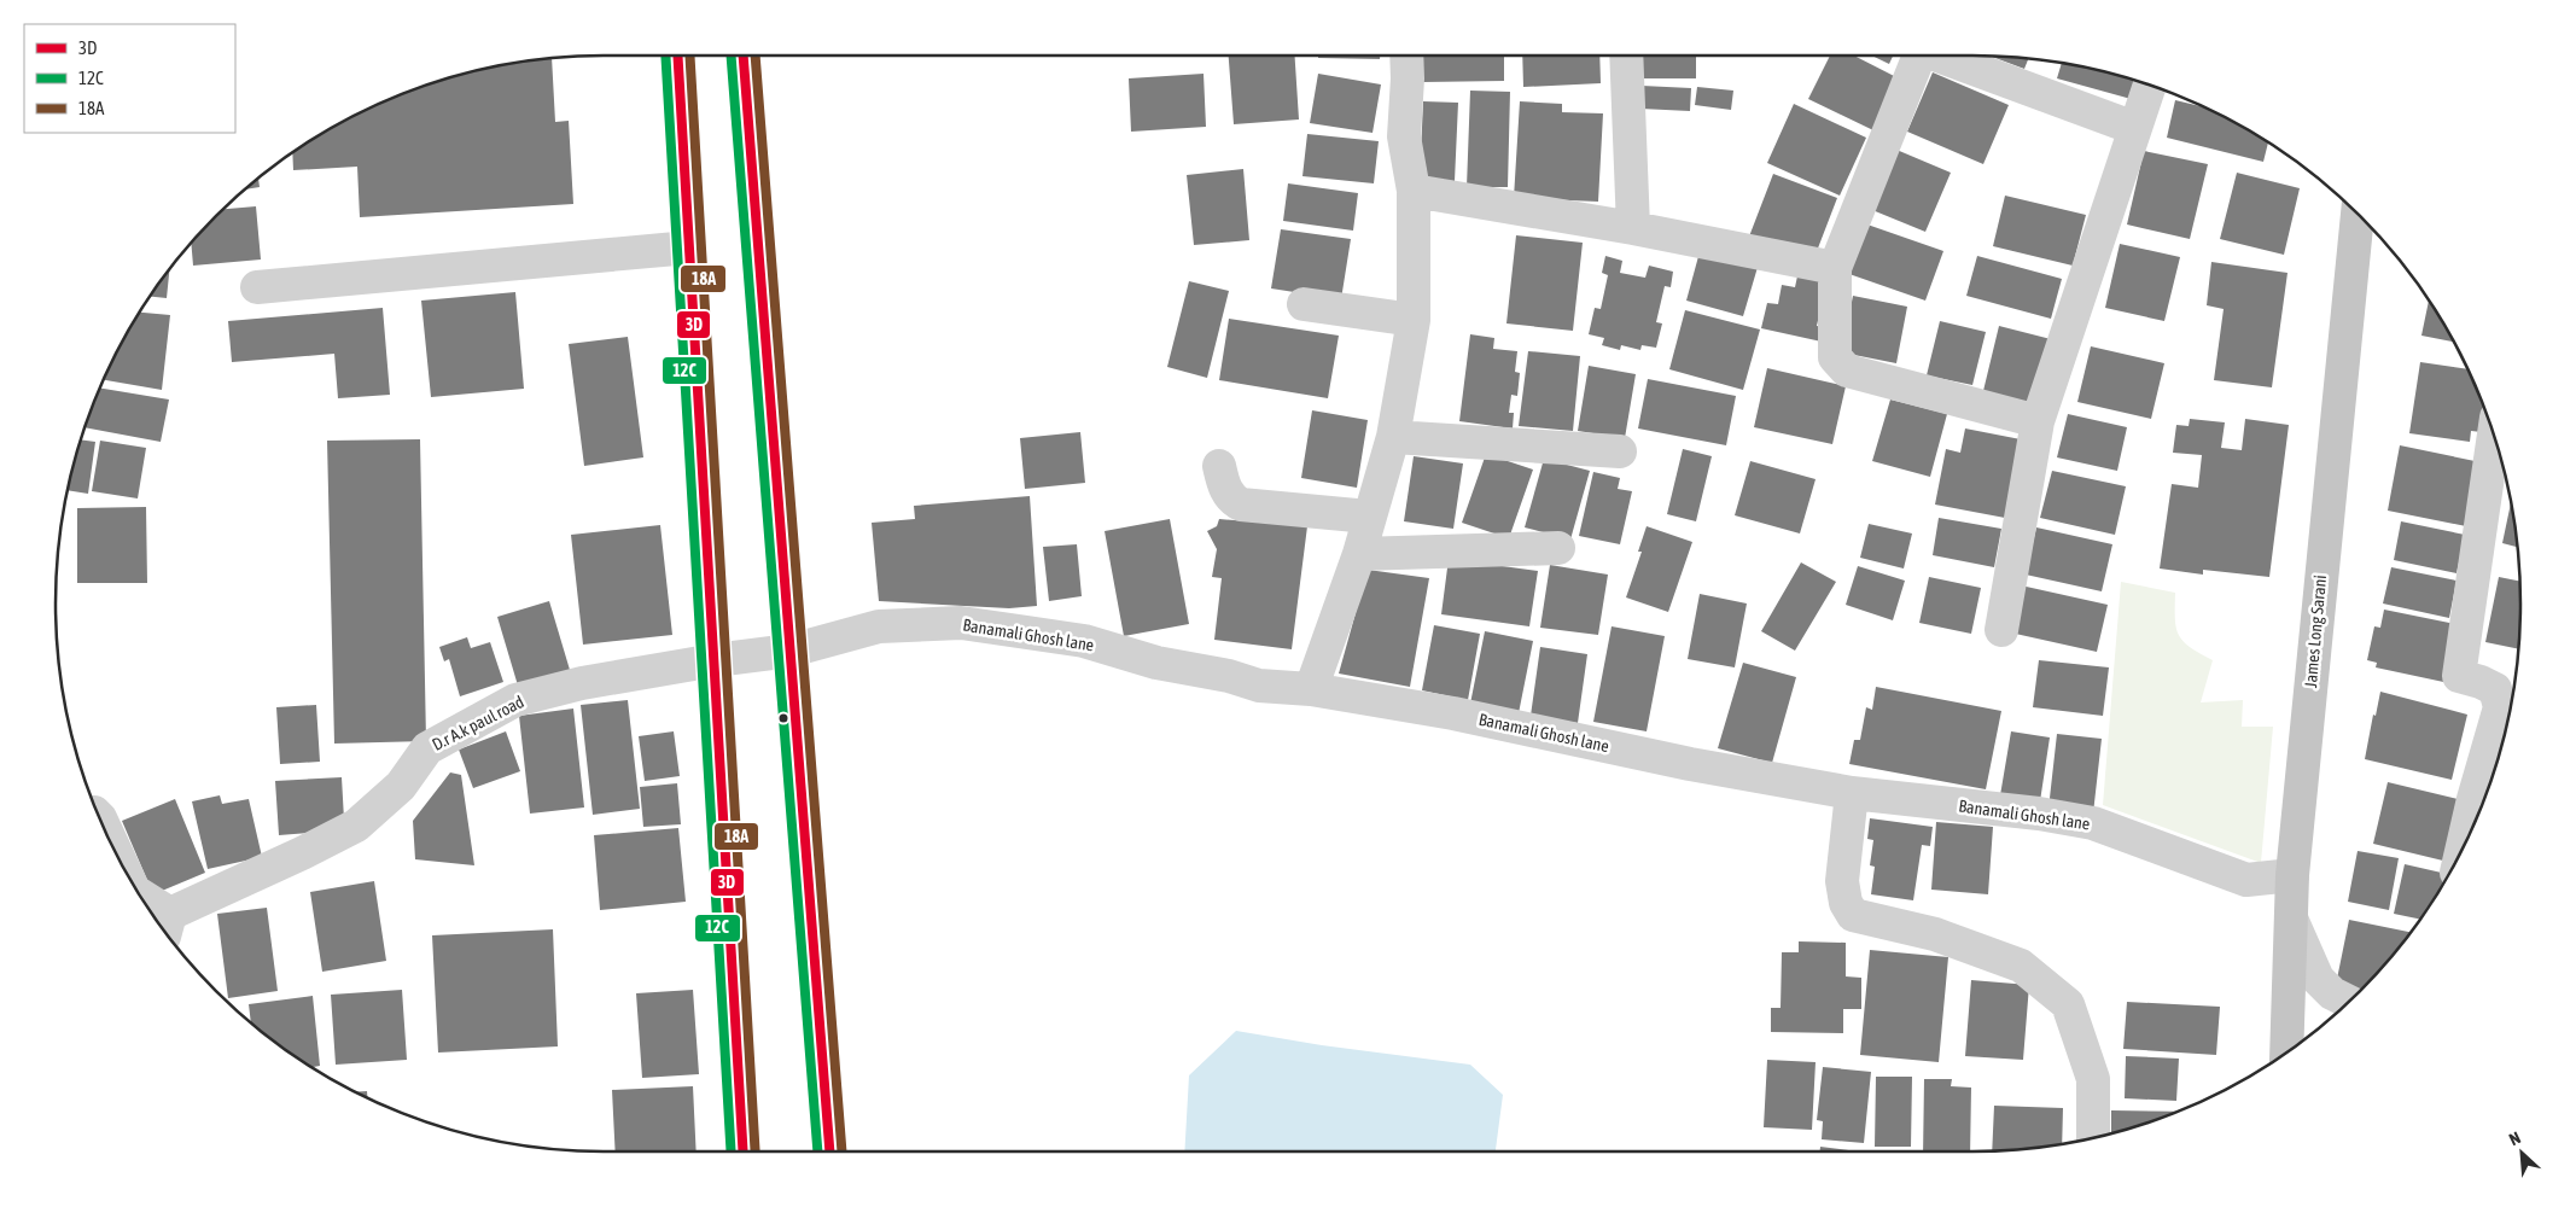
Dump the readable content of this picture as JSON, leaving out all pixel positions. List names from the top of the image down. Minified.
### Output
{"streets":{"main road":["James Long Sarani"],"street":["Banamali Ghosh lane","D.r A.k paul road"]},"crossings":[["James Long Sarani","Banamali Ghosh lane"],["Banamali Ghosh lane","D.r A.k paul road"]],"lines":["transit line 3D","transit line 12C","transit line 18A"],"legend":["3D","12C","18A"],"north":"top left"}
